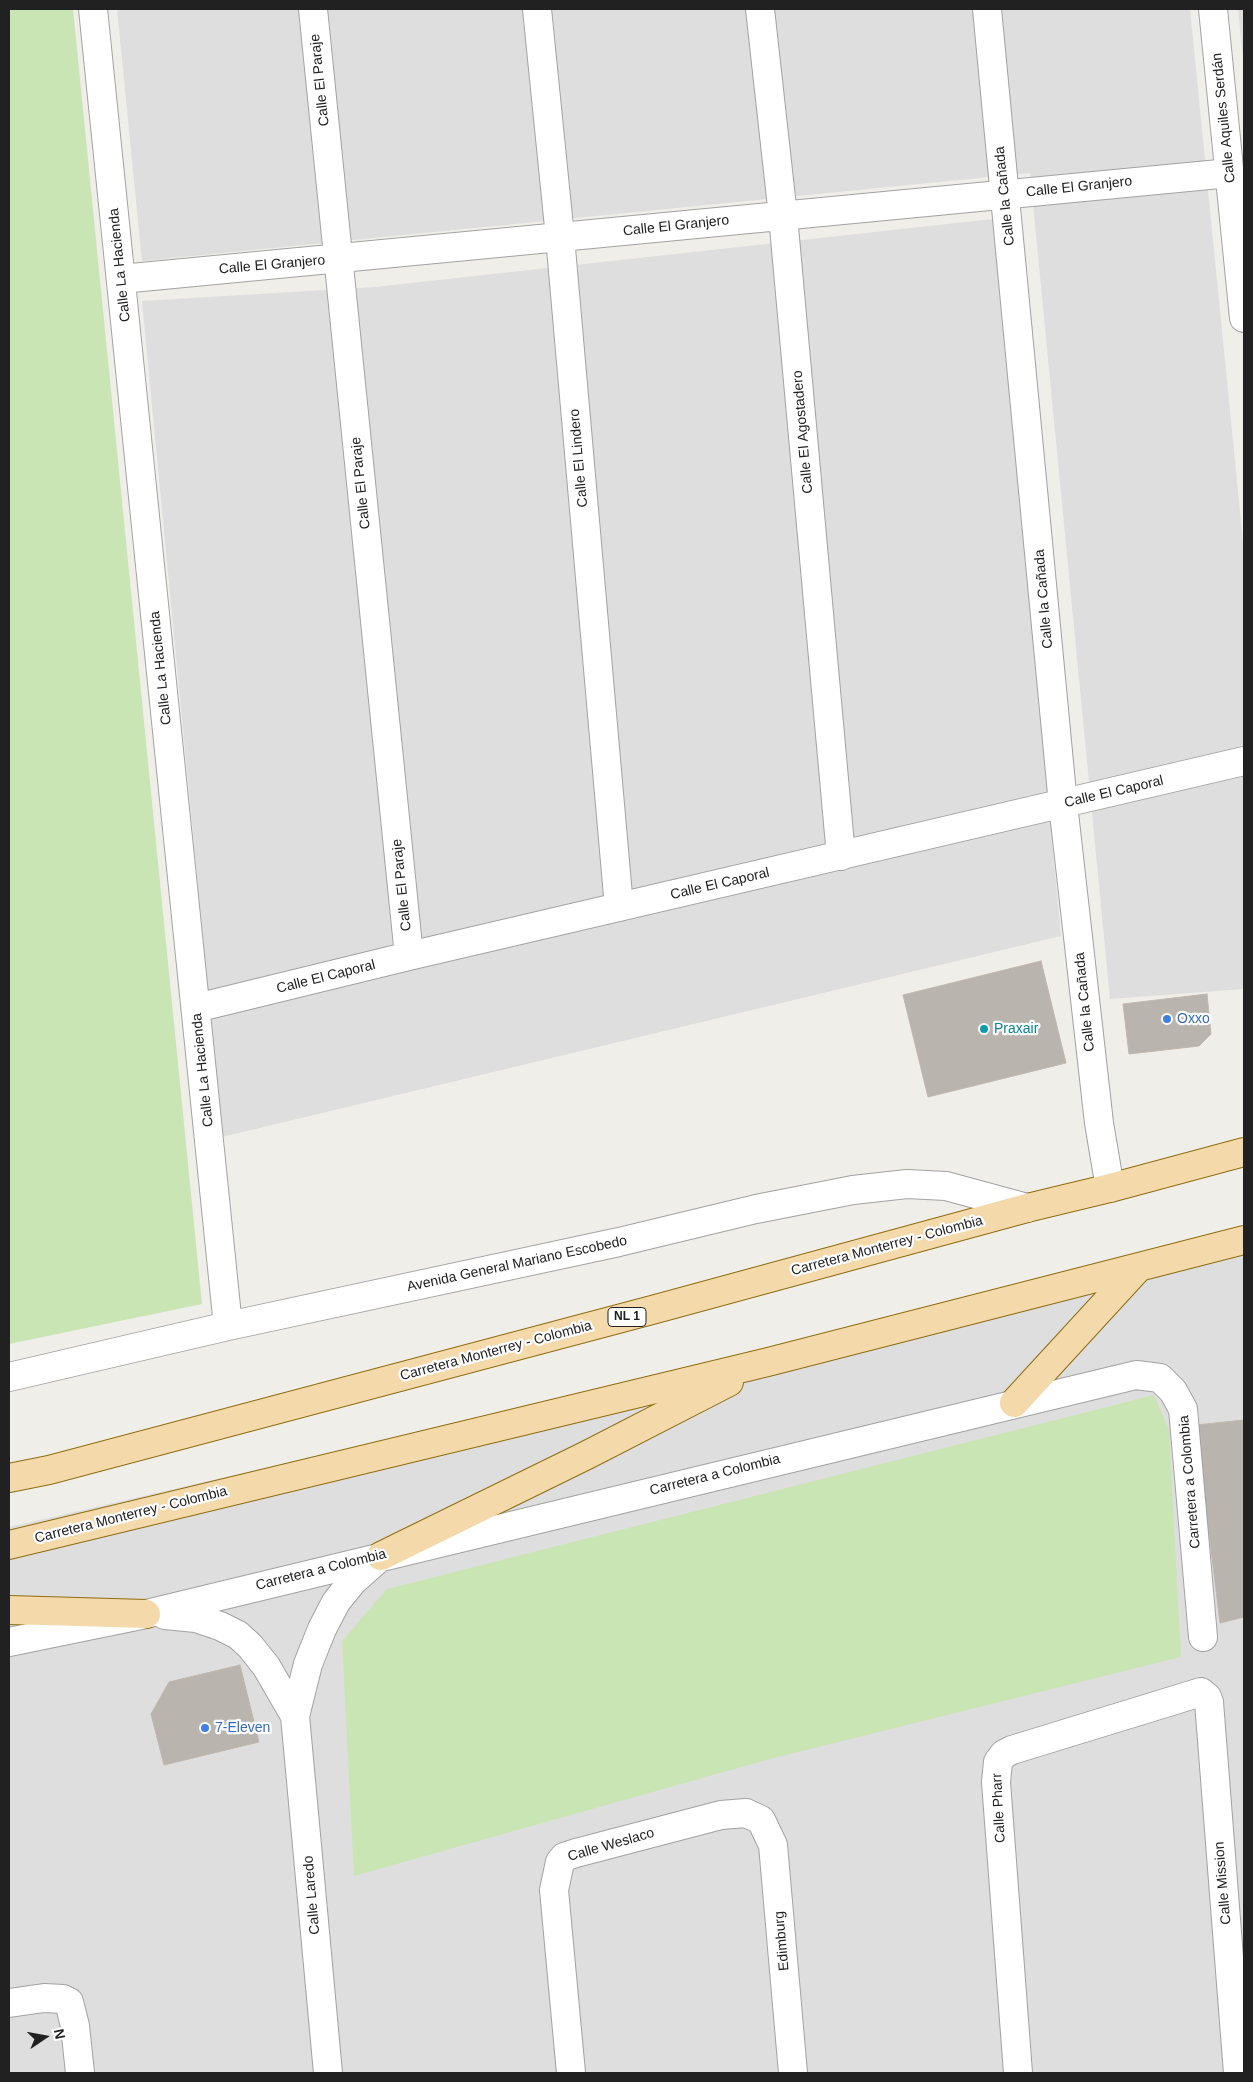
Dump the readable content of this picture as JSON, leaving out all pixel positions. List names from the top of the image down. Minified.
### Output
{"streets":{"main road":["Carretera Monterrey - Colombia","NL 1"],"street":["Calle El Paraje","Calle Aquiles Serdán","Calle El Granjero","Calle la Cañada","Calle La Hacienda","Calle El Agostadero","Calle El Lindero","Calle El Caporal","Avenida General Mariano Escobedo","Carretera a Colombia","Calle Pharr","Calle Weslaco","Calle Mission","Calle Laredo","Edimburg"]},"crossings":[["Calle El Paraje","Calle El Granjero"],["Calle El Paraje","Calle El Caporal"],["Calle Aquiles Serdán","Calle El Granjero"],["Calle El Granjero","Calle la Cañada"],["Calle El Granjero","Calle La Hacienda"],["Calle El Granjero","Calle El Agostadero"],["Calle El Granjero","Calle El Lindero"],["Calle la Cañada","Calle El Caporal"],["Calle la Cañada","Carretera Monterrey - Colombia"],["Calle La Hacienda","Calle El Caporal"],["Calle La Hacienda","Avenida General Mariano Escobedo"],["Calle El Agostadero","Calle El Caporal"],["Calle El Lindero","Calle El Caporal"],["Carretera Monterrey - Colombia","Avenida General Mariano Escobedo"],["Carretera a Colombia","Calle Laredo"],["Calle Pharr","Calle Mission"],["Calle Weslaco","Edimburg"]],"places":["Oxxo","Praxair","7-Eleven"],"north":"right"}
